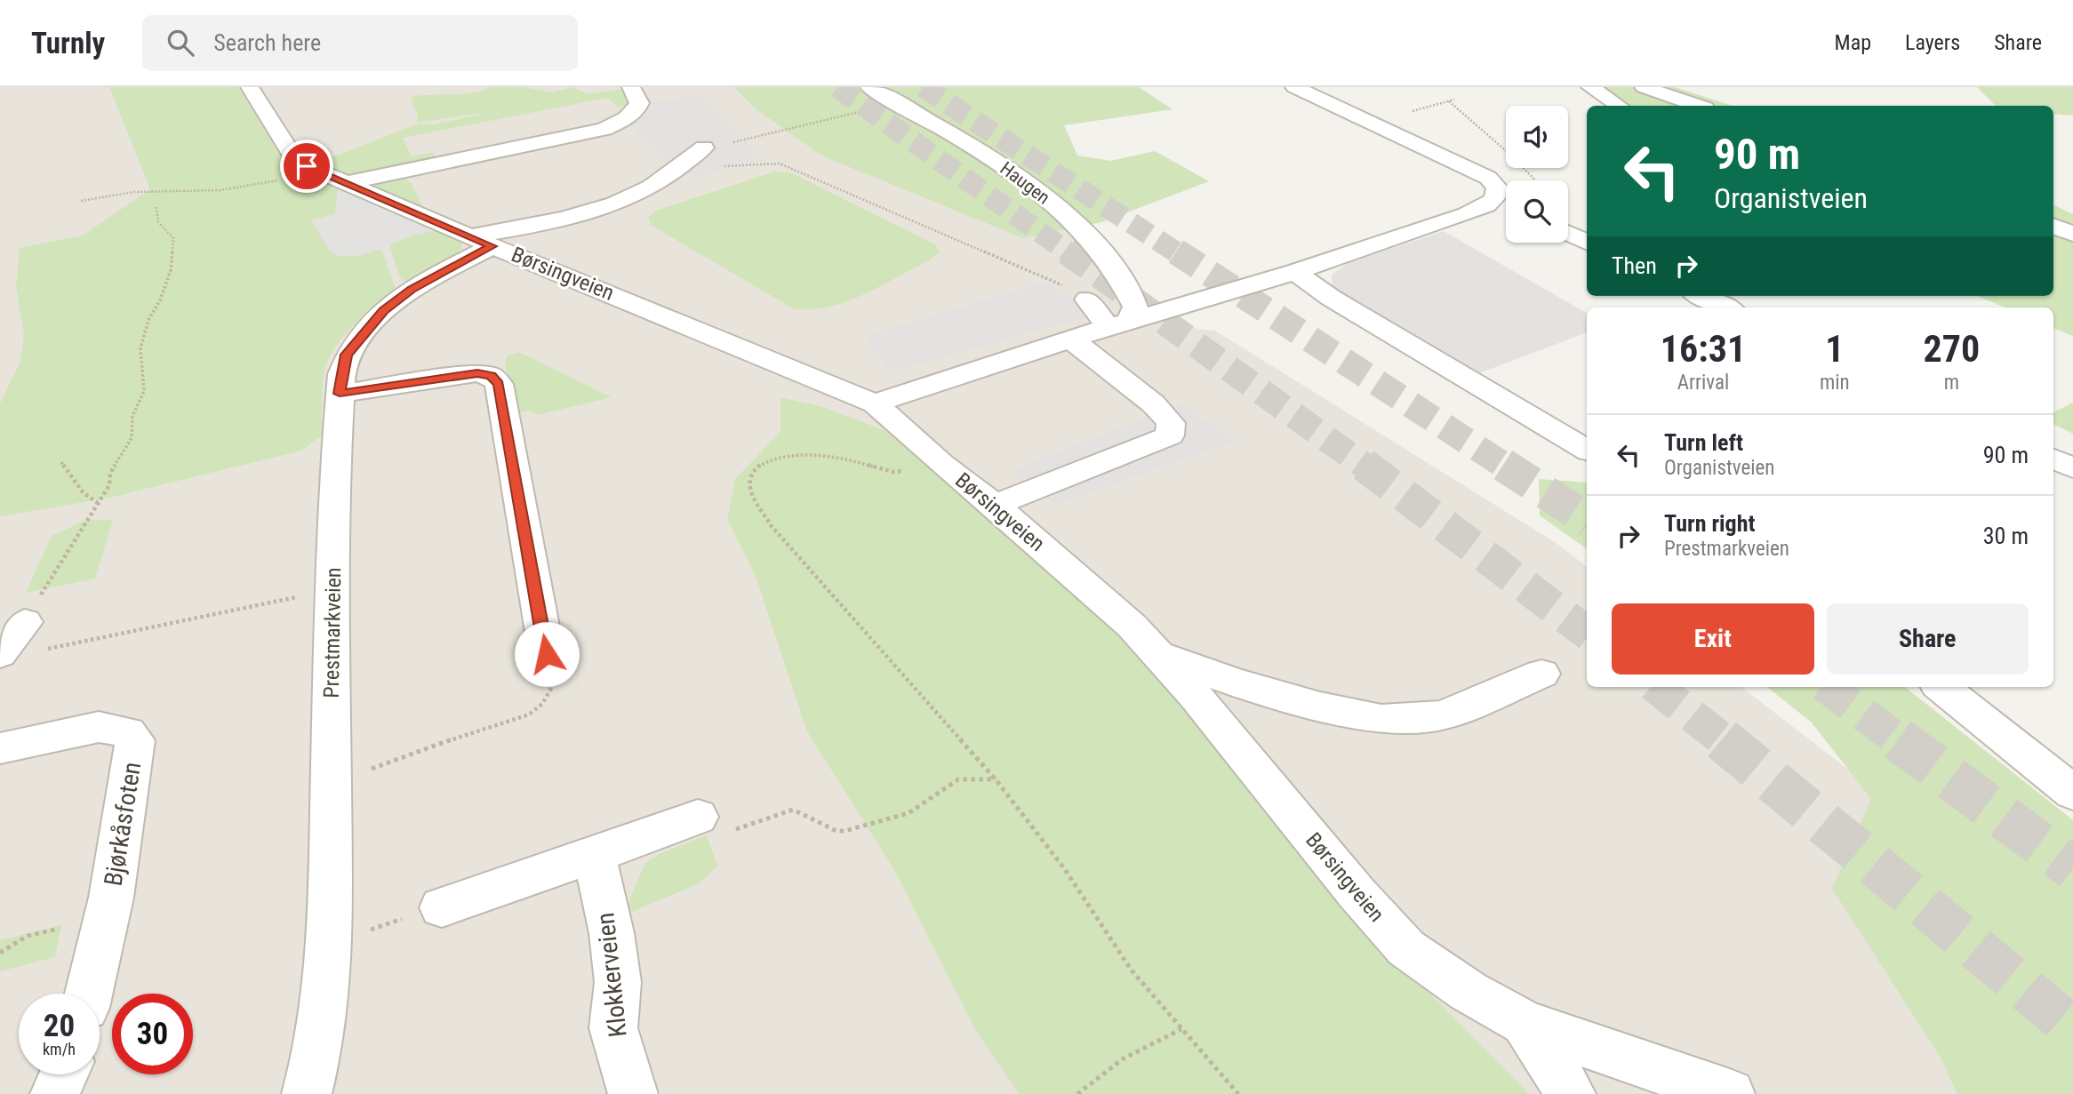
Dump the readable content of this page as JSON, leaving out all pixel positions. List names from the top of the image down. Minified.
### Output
{"streets":{"street":["Haugen","Børsingveien","Prestmarkveien","Bjørkåsfoten","Klokkerveien"]},"crossings":[["Børsingveien","Prestmarkveien"]],"page":{"header":"Turnly","search":"Search here","nav":["Map","Layers","Share"],"turn":["90 m","Organistveien"],"then":"Then","eta":["16:31","Arrival","1","min","270","m"],"list":[{"name":"Turn left","note":"Organistveien","value":"90 m"},{"name":"Turn right","note":"Prestmarkveien","value":"30 m"}],"buttons":["Exit","Share"],"speed":"20 km/h","limit":"30"}}
